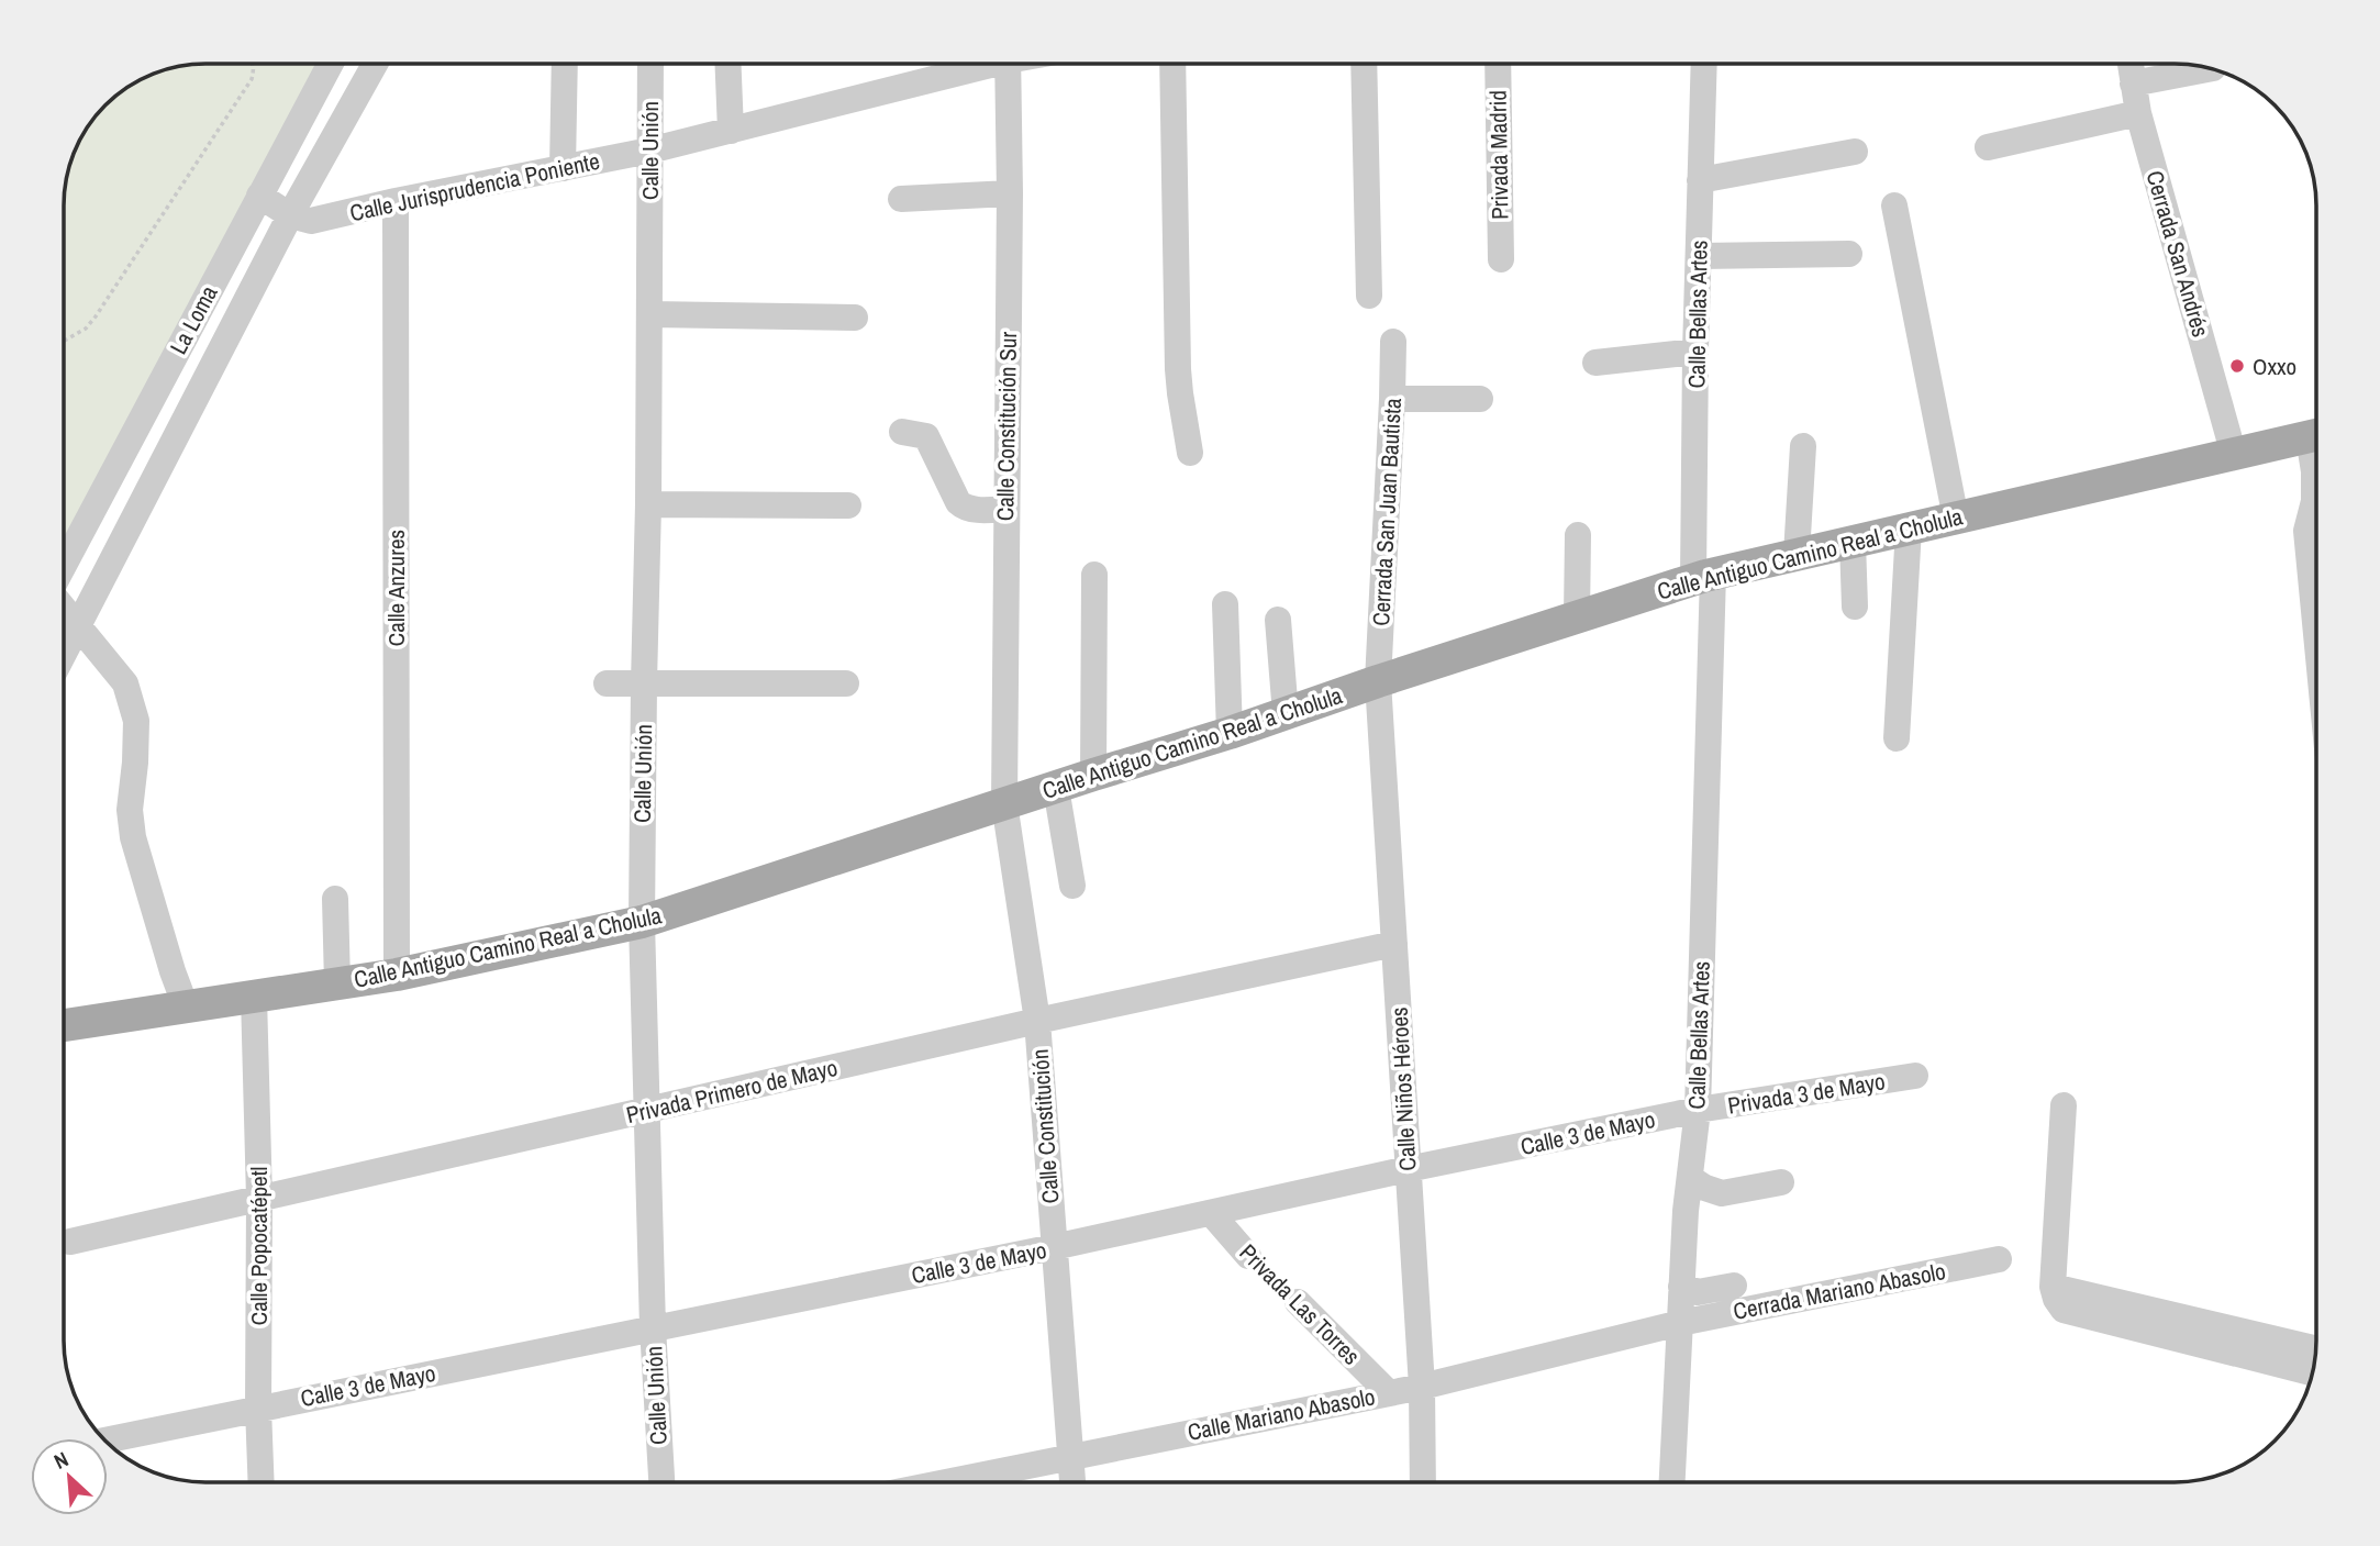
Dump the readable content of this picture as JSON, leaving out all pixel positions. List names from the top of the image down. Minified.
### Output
{"streets":{"main road":["Calle Antiguo Camino Real a Cholula"],"street":["Calle Unión","Privada Madrid","Calle Jurisprudencia Poniente","Cerrada San Andrés","Calle Bellas Artes","La Loma","Calle Constitución Sur","Cerrada San Juan Bautista","Calle Anzures","Calle Niños Héroes","Privada Primero de Mayo","Privada 3 de Mayo","Calle Constitución","Calle 3 de Mayo","Calle Popocatépetl","Cerrada Mariano Abasolo","Privada Las Torres","Calle Mariano Abasolo"]},"crossings":[["Calle Unión","Calle Jurisprudencia Poniente"],["Calle Unión","Calle Antiguo Camino Real a Cholula"],["Calle Unión","Privada Primero de Mayo"],["Calle Unión","Calle 3 de Mayo"],["Calle Jurisprudencia Poniente","La Loma"],["Calle Jurisprudencia Poniente","Calle Anzures"],["Cerrada San Andrés","Calle Antiguo Camino Real a Cholula"],["Calle Bellas Artes","Calle Antiguo Camino Real a Cholula"],["Calle Bellas Artes","Privada 3 de Mayo"],["Calle Bellas Artes","Calle 3 de Mayo"],["Calle Bellas Artes","Cerrada Mariano Abasolo"],["Calle Bellas Artes","Calle Mariano Abasolo"],["Calle Constitución Sur","Calle Antiguo Camino Real a Cholula"],["Calle Constitución Sur","Calle Constitución"],["Cerrada San Juan Bautista","Calle Antiguo Camino Real a Cholula"],["Cerrada San Juan Bautista","Calle Niños Héroes"],["Calle Antiguo Camino Real a Cholula","Calle Anzures"],["Calle Antiguo Camino Real a Cholula","Calle Niños Héroes"],["Calle Antiguo Camino Real a Cholula","Calle Constitución"],["Calle Antiguo Camino Real a Cholula","Calle Popocatépetl"],["Calle Niños Héroes","Privada Primero de Mayo"],["Calle Niños Héroes","Calle 3 de Mayo"],["Calle Niños Héroes","Calle Mariano Abasolo"],["Privada Primero de Mayo","Calle Constitución"],["Privada Primero de Mayo","Calle Popocatépetl"],["Privada 3 de Mayo","Calle 3 de Mayo"],["Calle Constitución","Calle 3 de Mayo"],["Calle Constitución","Calle Mariano Abasolo"],["Calle 3 de Mayo","Calle Popocatépetl"],["Calle 3 de Mayo","Privada Las Torres"],["Cerrada Mariano Abasolo","Calle Mariano Abasolo"],["Privada Las Torres","Calle Mariano Abasolo"]],"places":["Oxxo"],"north":"top left"}
